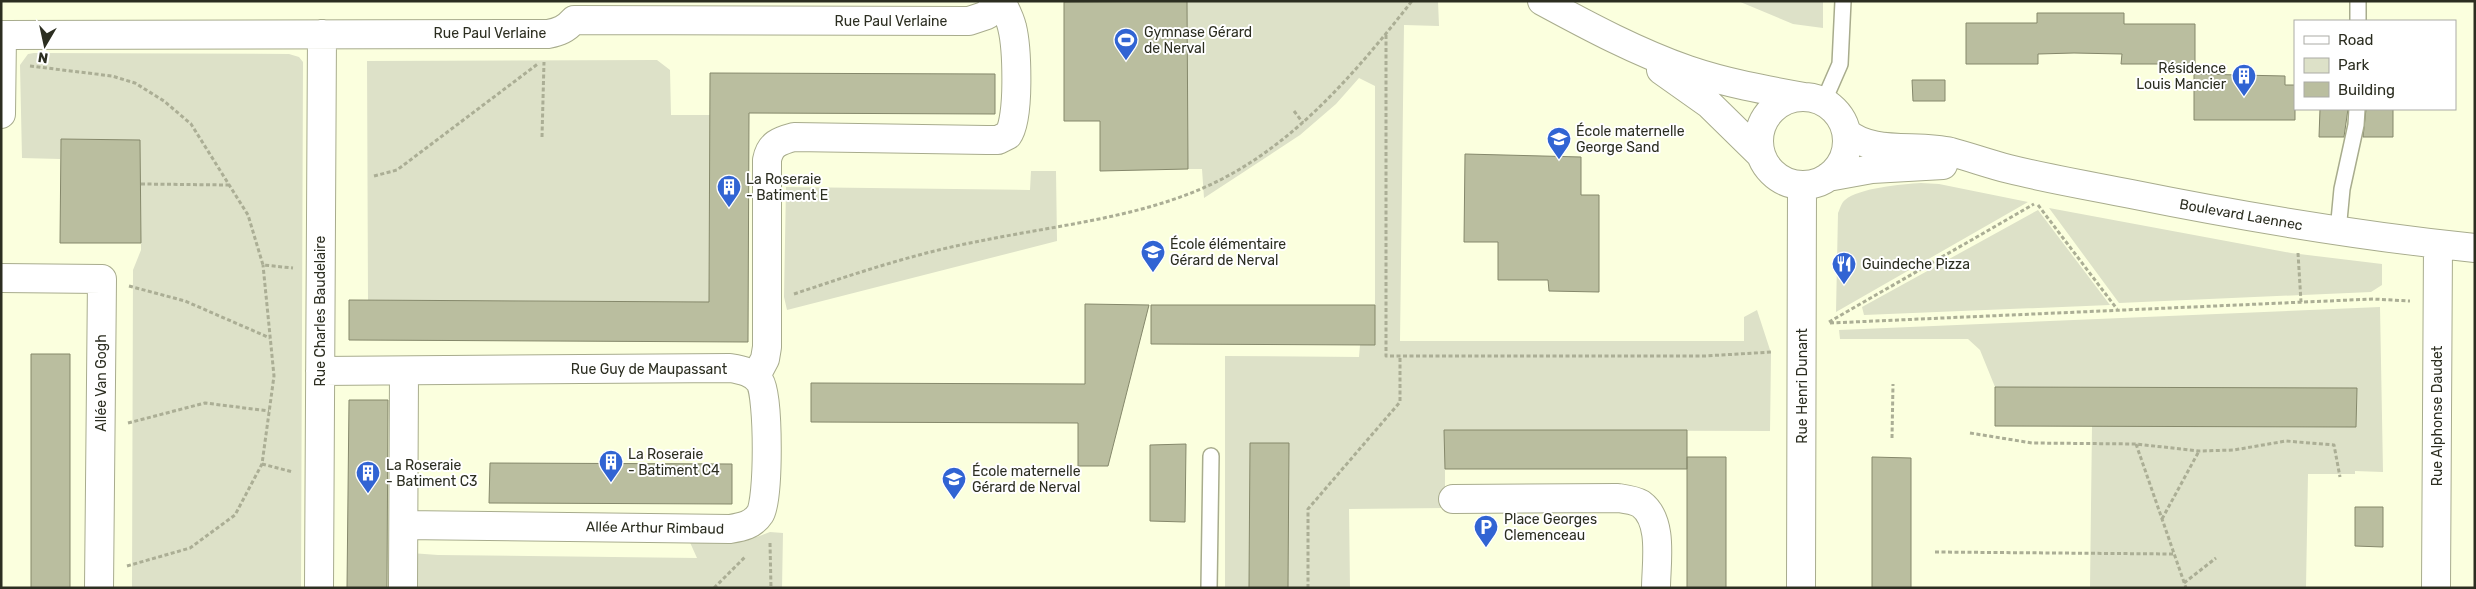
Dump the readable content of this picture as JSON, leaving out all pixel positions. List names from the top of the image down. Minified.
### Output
{"streets":{"street":["Rue Paul Verlaine","Boulevard Laennec","Rue Charles Baudelaire","Rue Guy de Maupassant","Allée Van Gogh","Rue Henri Dunant","Rue Alphonse Daudet","Allée Arthur Rimbaud"]},"crossings":[["Rue Paul Verlaine","Rue Charles Baudelaire"],["Boulevard Laennec","Rue Henri Dunant"],["Boulevard Laennec","Rue Alphonse Daudet"],["Rue Charles Baudelaire","Rue Guy de Maupassant"],["Rue Guy de Maupassant","Allée Arthur Rimbaud"]],"places":{"sports":["Gymnase Gérard de Nerval"],"building":["Résidence Louis Mancier","La Roseraie - Batiment E","La Roseraie - Batiment C4","La Roseraie - Batiment C3"],"school or university":["École maternelle George Sand","École élémentaire Gérard de Nerval","École maternelle Gérard de Nerval"],"restaurant":["Guindeche Pizza"],"parking":["Place Georges Clemenceau"]},"legend":["Road","Park","Building"],"north":"bottom"}
